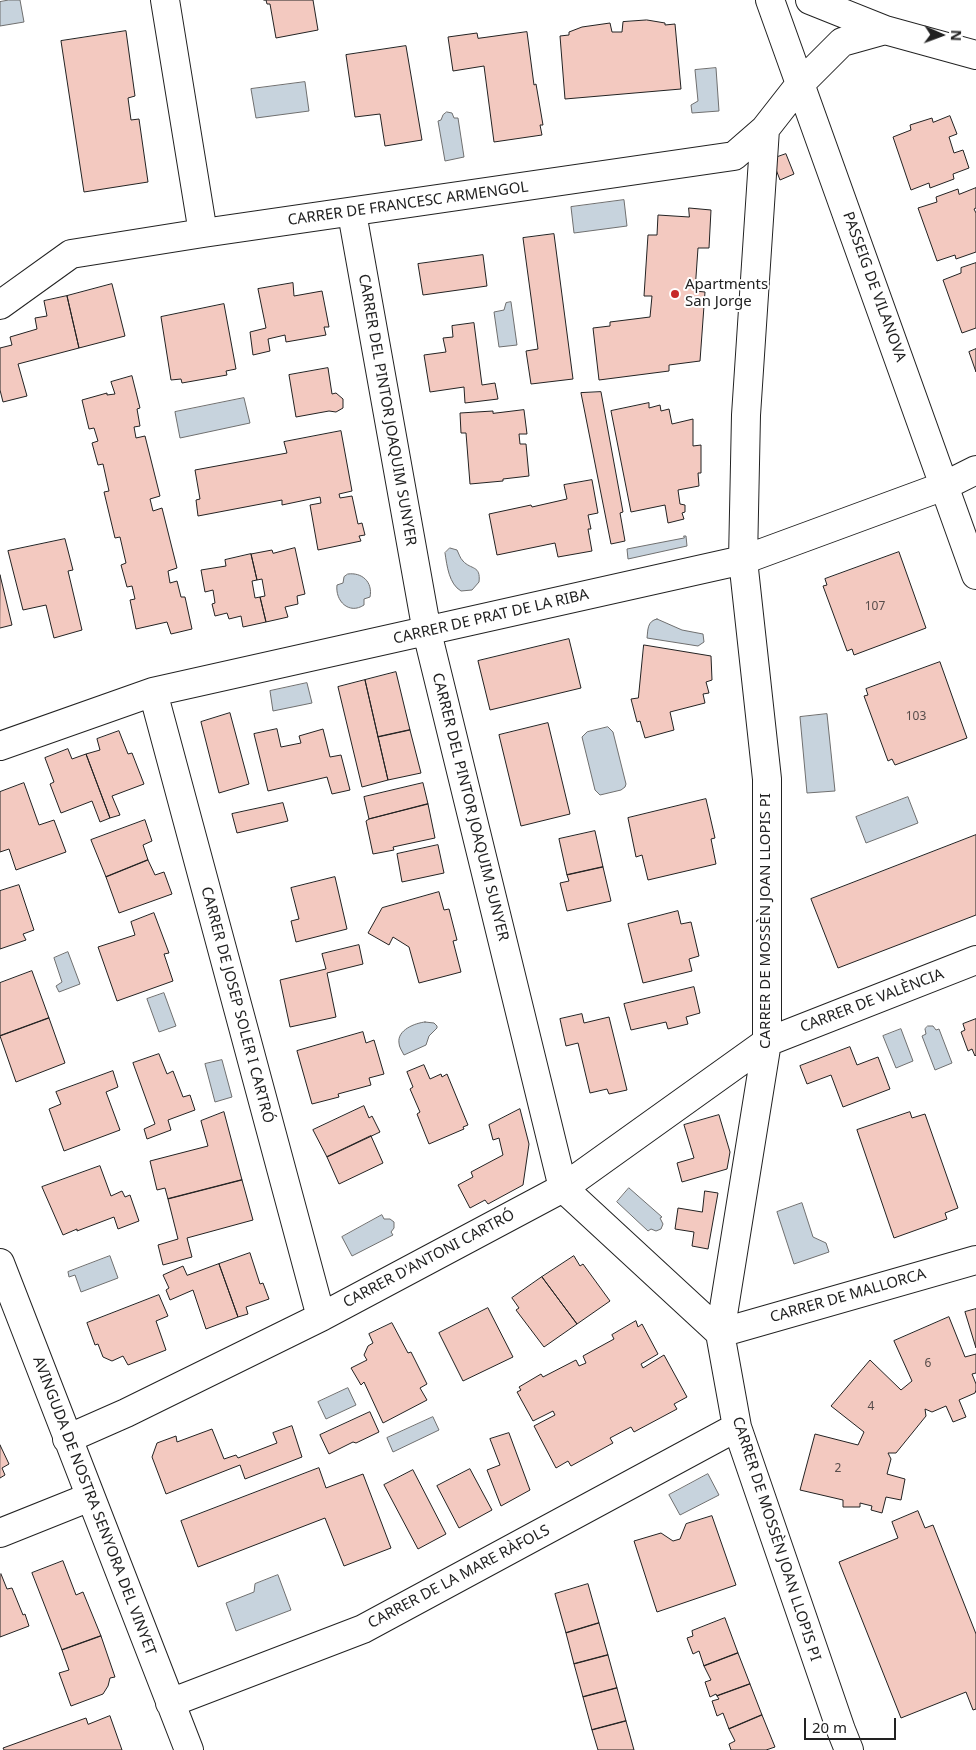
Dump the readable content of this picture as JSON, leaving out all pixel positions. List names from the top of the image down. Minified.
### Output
{"streets":{"street":["CARRER DE FRANCESC ARMENGOL","PASSEIG DE VILANOVA","CARRER DEL PINTOR JOAQUIM SUNYER","CARRER DE PRAT DE LA RIBA","CARRER DE MOSSÈN JOAN LLOPIS PI","CARRER DE VALÈNCIA","CARRER DE JOSEP SOLER I CARTRÓ","CARRER D'ANTONI CARTRÓ","CARRER DE MALLORCA","AVINGUDA DE NOSTRA SENYORA DEL VINYET","CARRER DE LA MARE RÀFOLS"]},"crossings":[["CARRER DE FRANCESC ARMENGOL","PASSEIG DE VILANOVA"],["CARRER DE FRANCESC ARMENGOL","CARRER DEL PINTOR JOAQUIM SUNYER"],["CARRER DE FRANCESC ARMENGOL","CARRER DE MOSSÈN JOAN LLOPIS PI"],["PASSEIG DE VILANOVA","CARRER DE PRAT DE LA RIBA"],["CARRER DEL PINTOR JOAQUIM SUNYER","CARRER DE PRAT DE LA RIBA"],["CARRER DEL PINTOR JOAQUIM SUNYER","CARRER D'ANTONI CARTRÓ"],["CARRER DE PRAT DE LA RIBA","CARRER DE MOSSÈN JOAN LLOPIS PI"],["CARRER DE PRAT DE LA RIBA","CARRER DE JOSEP SOLER I CARTRÓ"],["CARRER DE MOSSÈN JOAN LLOPIS PI","CARRER DE VALÈNCIA"],["CARRER DE MOSSÈN JOAN LLOPIS PI","CARRER D'ANTONI CARTRÓ"],["CARRER DE MOSSÈN JOAN LLOPIS PI","CARRER DE MALLORCA"],["CARRER DE MOSSÈN JOAN LLOPIS PI","CARRER DE LA MARE RÀFOLS"],["CARRER DE VALÈNCIA","CARRER D'ANTONI CARTRÓ"],["CARRER DE JOSEP SOLER I CARTRÓ","CARRER D'ANTONI CARTRÓ"],["CARRER D'ANTONI CARTRÓ","AVINGUDA DE NOSTRA SENYORA DEL VINYET"],["AVINGUDA DE NOSTRA SENYORA DEL VINYET","CARRER DE LA MARE RÀFOLS"]],"places":["Apartments San Jorge"],"house_numbers":["107","103","6","4","2"],"scale_bar":"20 m","north":"right"}
